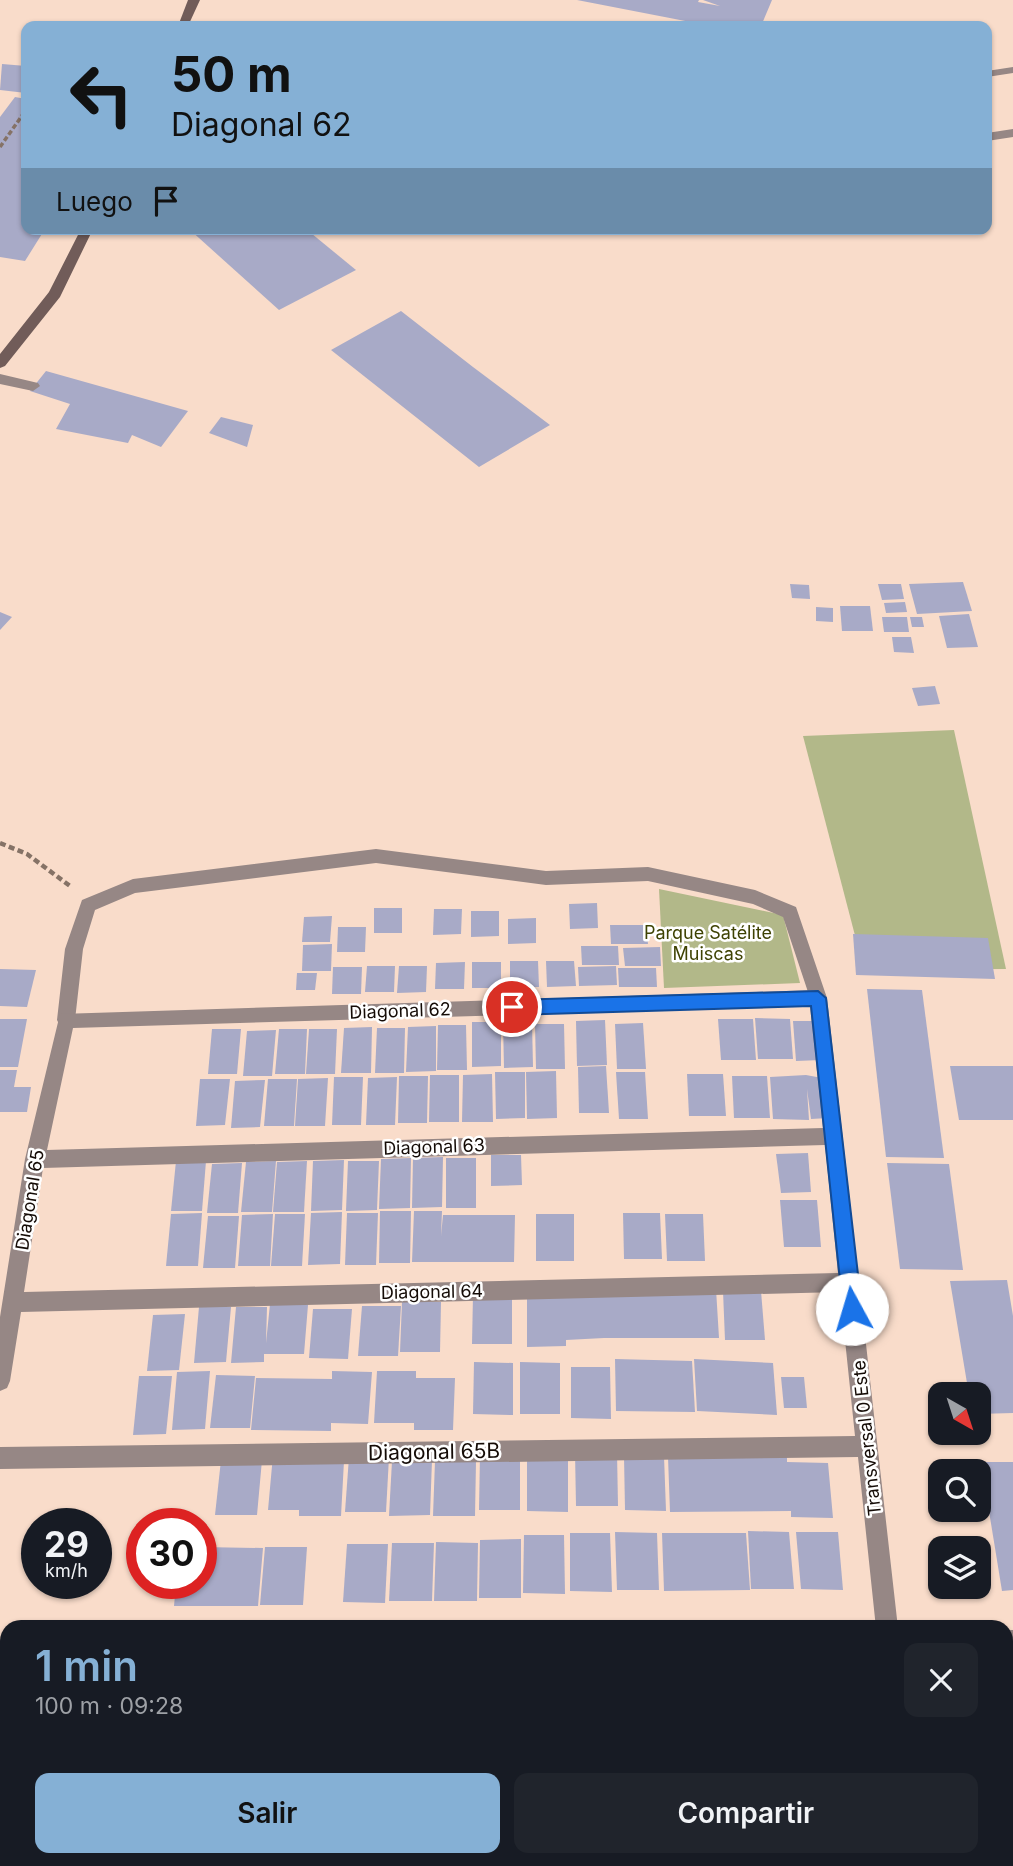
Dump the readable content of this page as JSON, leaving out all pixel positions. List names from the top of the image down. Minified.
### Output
{"streets":{"street":["Diagonal 62","Diagonal 63","Diagonal 65","Diagonal 64","Transversal 0 Este","Diagonal 65B"]},"crossings":[["Diagonal 62","Diagonal 65"],["Diagonal 62","Transversal 0 Este"],["Diagonal 63","Diagonal 65"],["Diagonal 63","Transversal 0 Este"],["Diagonal 65","Diagonal 64"],["Diagonal 65","Transversal 0 Este"],["Diagonal 64","Transversal 0 Este"],["Transversal 0 Este","Diagonal 65B"]],"parks":["Parque Satélite Muiscas"],"north":"bottom right","page":{"turn":["50 m","Diagonal 62"],"then":"Luego","speed":"29 km/h","limit":"30","heading":["1 min","100 m · 09:28"],"buttons":["Salir","Compartir"]}}
